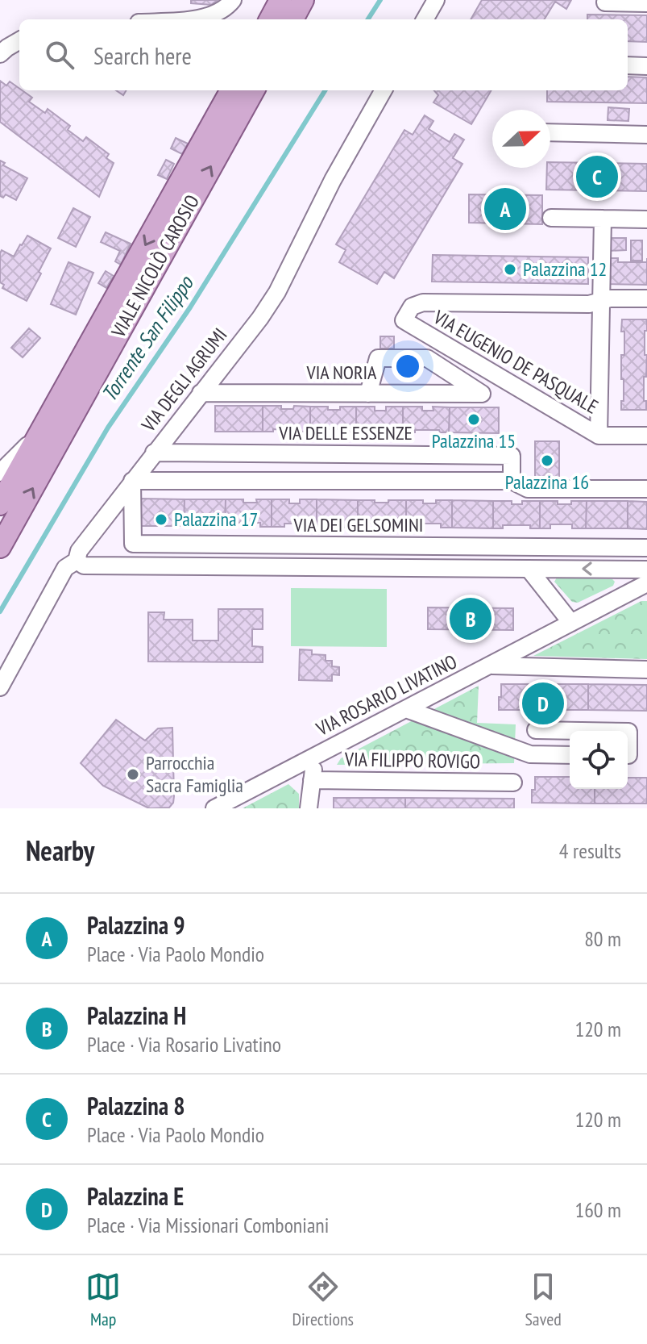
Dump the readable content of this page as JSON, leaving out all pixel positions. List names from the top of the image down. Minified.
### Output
{"streets":{"main road":["VIALE NICOLÒ CAROSIO"],"street":["VIA EUGENIO DE PASQUALE","VIA NORIA","VIA DEGLI AGRUMI","VIA DELLE ESSENZE","VIA DEI GELSOMINI","VIA ROSARIO LIVATINO","VIA FILIPPO ROVIGO"]},"crossings":[["VIA NORIA","VIA DEGLI AGRUMI"],["VIA DEGLI AGRUMI","VIA DELLE ESSENZE"],["VIA DEGLI AGRUMI","VIA DEI GELSOMINI"]],"water":["Torrente San Filippo"],"places":["Palazzina 12","Palazzina 15","Palazzina 16","Palazzina 17","Parrocchia Sacra Famiglia"],"north":"right","page":{"search":"Search here","pins":["C","A","B","D"],"heading":["Nearby","4 results"],"list":[{"mark":"A","name":"Palazzina 9","note":"Place · Via Paolo Mondio","value":"80 m"},{"mark":"B","name":"Palazzina H","note":"Place · Via Rosario Livatino","value":"120 m"},{"mark":"C","name":"Palazzina 8","note":"Place · Via Paolo Mondio","value":"120 m"},{"mark":"D","name":"Palazzina E","note":"Place · Via Missionari Comboniani","value":"160 m"}],"nav":["Map","Directions","Saved"]}}
